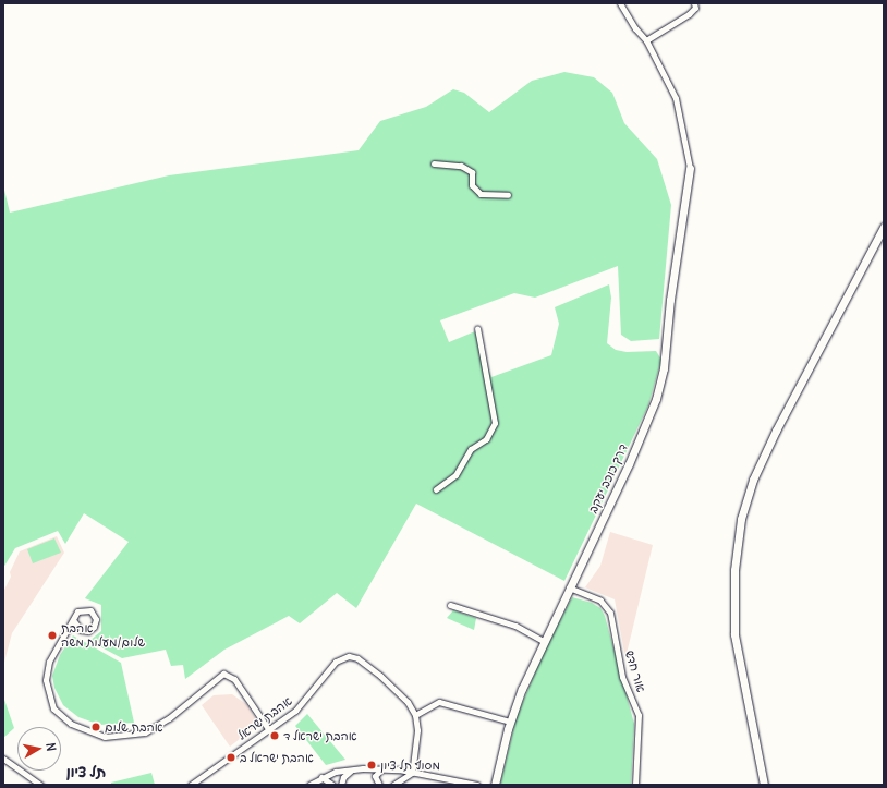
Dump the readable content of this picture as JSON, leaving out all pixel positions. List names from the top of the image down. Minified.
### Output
{"streets":{"street":["דרך כוכב יעקב","אור חדש","אהבת ישראל"]},"crossings":[["דרך כוכב יעקב","אור חדש"]],"districts":["תל ציון"],"places":["אהבת שלום/מעלות משה","אהבת שלום","אהבת ישראל ד","אהבת ישראל ב","מסוף תל ציון"],"north":"right"}
